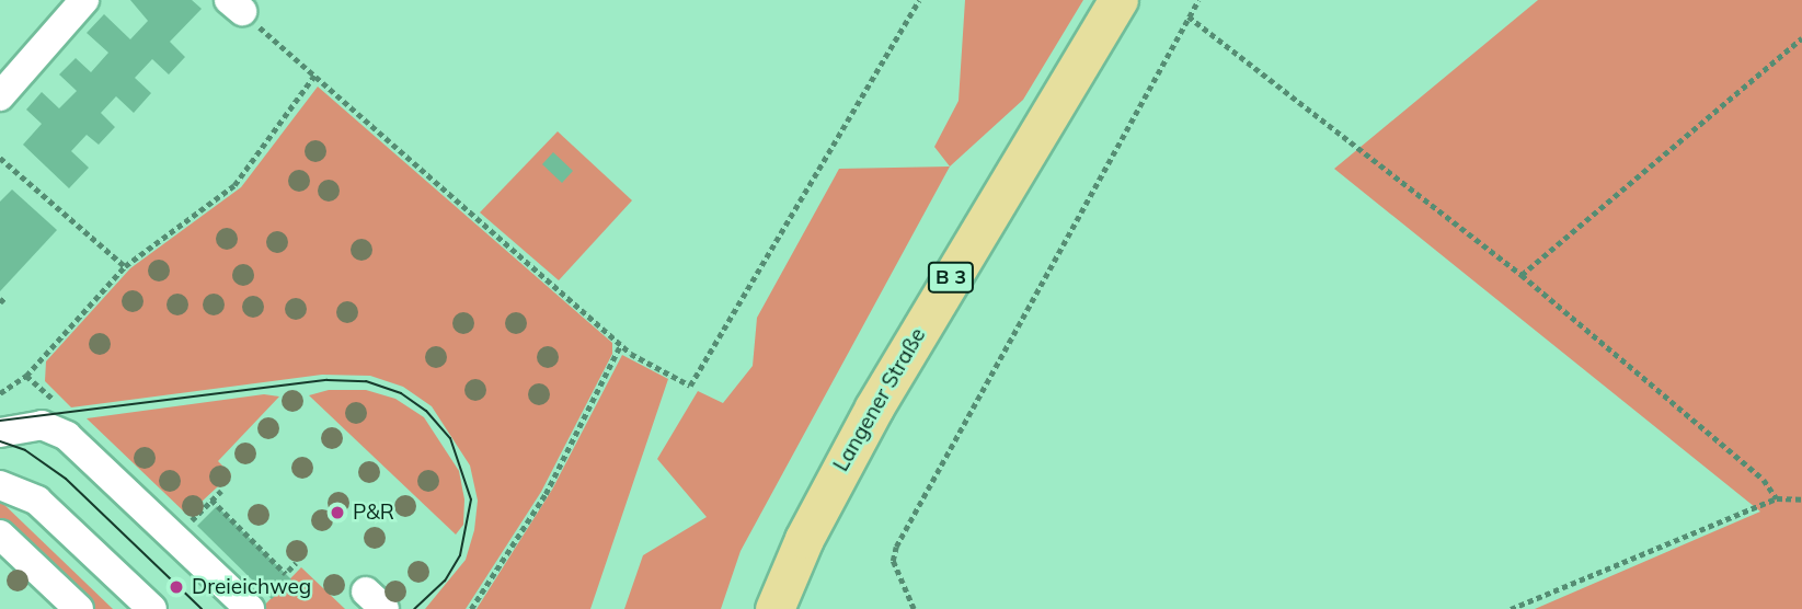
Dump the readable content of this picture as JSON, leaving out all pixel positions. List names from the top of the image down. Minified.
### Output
{"streets":{"main road":["B 3","Langener Straße"]},"places":["P&R","Dreieichweg"]}
